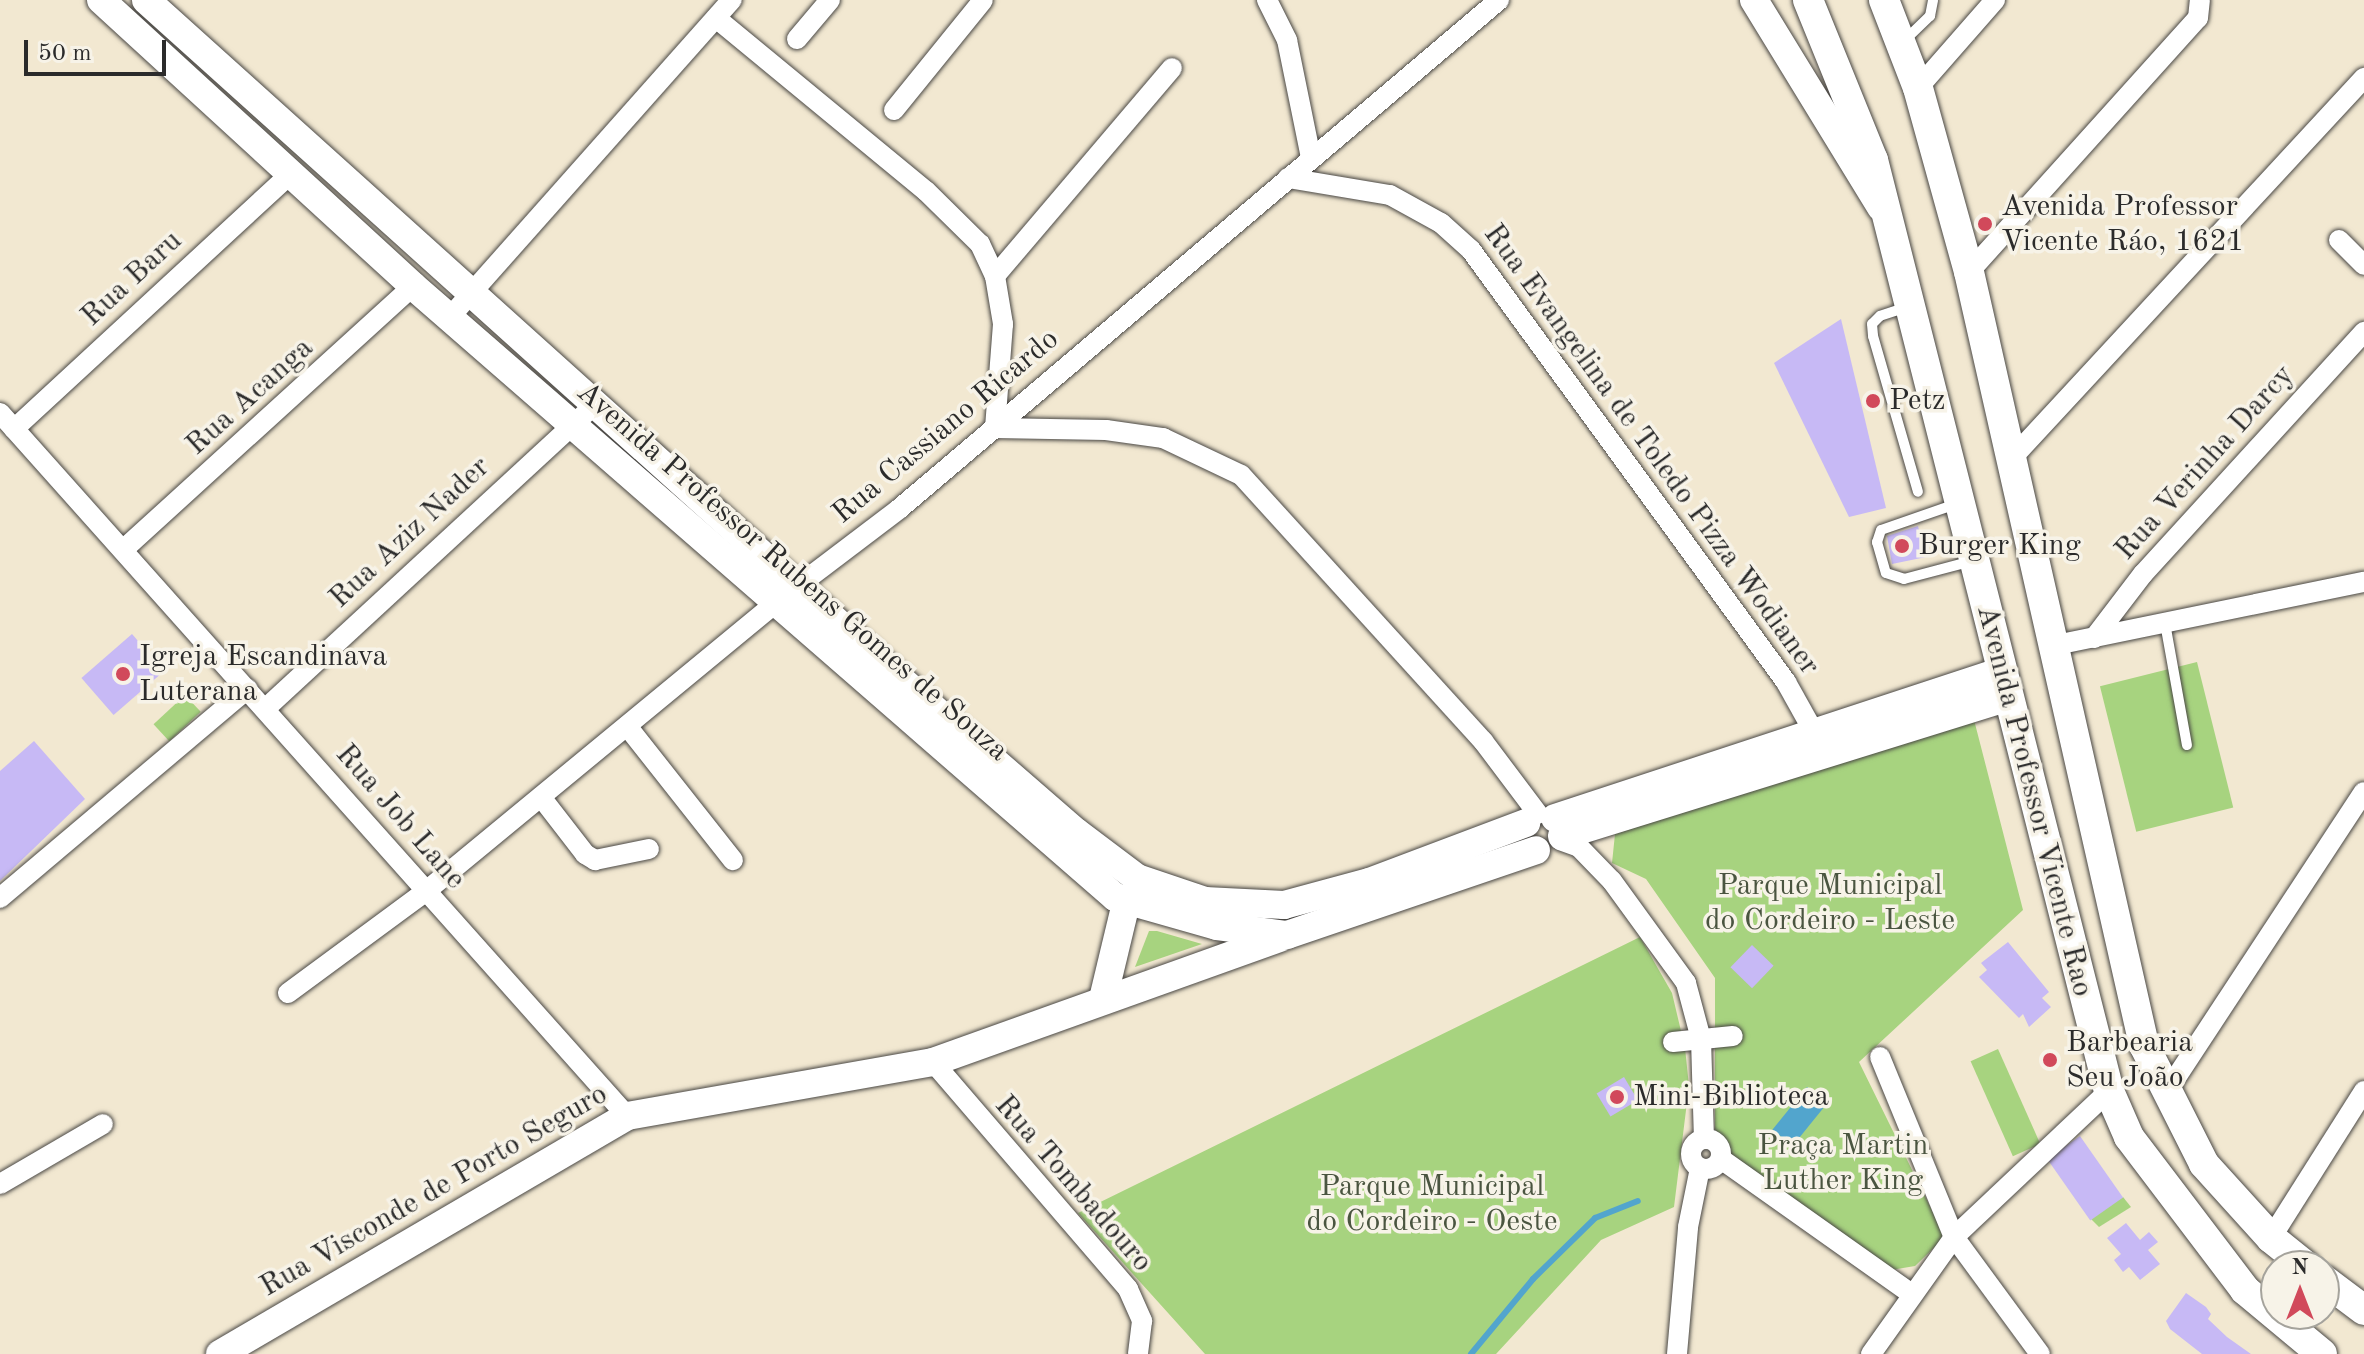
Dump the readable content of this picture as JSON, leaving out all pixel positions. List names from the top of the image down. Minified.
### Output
{"streets":{"main road":["Avenida Professor Vicente Rao"],"street":["Rua Baru","Rua Acanga","Rua Cassiano Ricardo","Rua Evangelina de Toledo Pizza Wodianer","Rua Verinha Darcy","Rua Aziz Nader","Avenida Professor Rubens Gomes de Souza","Rua Job Lane","Rua Tombadouro","Rua Visconde de Porto Seguro"]},"crossings":[["Rua Baru","Avenida Professor Rubens Gomes de Souza"],["Rua Baru","Rua Job Lane"],["Rua Acanga","Avenida Professor Rubens Gomes de Souza"],["Rua Acanga","Rua Job Lane"],["Rua Cassiano Ricardo","Rua Evangelina de Toledo Pizza Wodianer"],["Rua Cassiano Ricardo","Avenida Professor Rubens Gomes de Souza"],["Rua Cassiano Ricardo","Rua Job Lane"],["Rua Evangelina de Toledo Pizza Wodianer","Avenida Professor Rubens Gomes de Souza"],["Rua Aziz Nader","Avenida Professor Rubens Gomes de Souza"],["Rua Aziz Nader","Rua Job Lane"],["Avenida Professor Rubens Gomes de Souza","Avenida Professor Vicente Rao"],["Avenida Professor Rubens Gomes de Souza","Rua Visconde de Porto Seguro"],["Rua Job Lane","Rua Visconde de Porto Seguro"],["Rua Tombadouro","Rua Visconde de Porto Seguro"]],"parks":["Parque Municipal do Cordeiro - Leste","Praça Martin Luther King","Parque Municipal do Cordeiro - Oeste"],"places":["Avenida Professor Vicente Ráo, 1621","Petz","Burger King","Igreja Escandinava Luterana","Barbearia Seu João","Mini-Biblioteca"],"scale_bar":"50 m","north":"top"}
